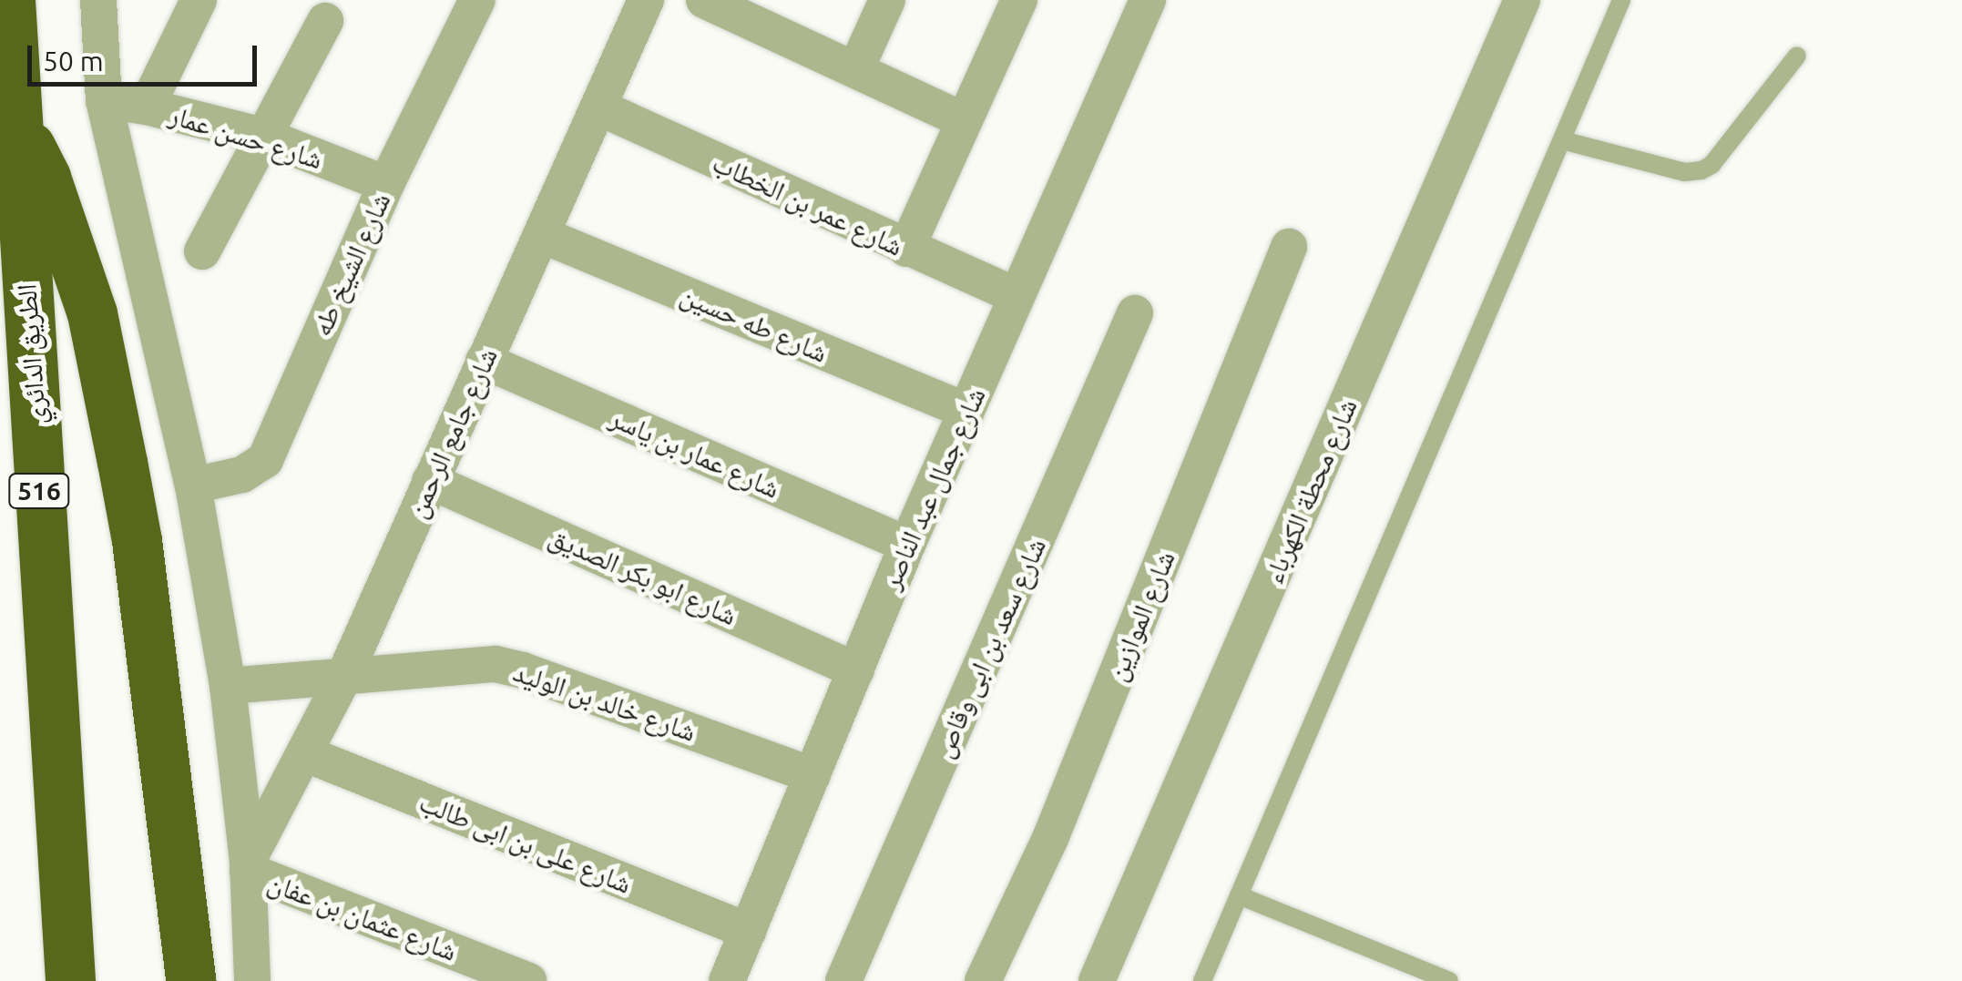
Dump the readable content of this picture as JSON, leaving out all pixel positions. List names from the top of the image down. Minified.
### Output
{"streets":{"highway":["الطريق الدائري","516"],"street":["شارع حسن عمار","شارع عمر بن الخطاب","شارع الشيخ طه","شارع طه حسين","شارع جامع الرحمن","شارع عمار بن ياسر","شارع جمال عبد الناصر","شارع محطة الكهرباء","شارع ابو بكر الصديق","شارع الموازين","شارع سعد بن ابى وقاص","شارع خالد بن الوليد","شارع على بن ابى طالب","شارع عثمان بن عفان"]},"crossings":[["شارع حسن عمار","شارع الشيخ طه"],["شارع عمر بن الخطاب","شارع جامع الرحمن"],["شارع عمر بن الخطاب","شارع جمال عبد الناصر"],["شارع طه حسين","شارع جامع الرحمن"],["شارع طه حسين","شارع جمال عبد الناصر"],["شارع جامع الرحمن","شارع عمار بن ياسر"],["شارع جامع الرحمن","شارع ابو بكر الصديق"],["شارع جامع الرحمن","شارع خالد بن الوليد"],["شارع جامع الرحمن","شارع على بن ابى طالب"],["شارع جامع الرحمن","شارع عثمان بن عفان"],["شارع عمار بن ياسر","شارع جمال عبد الناصر"],["شارع جمال عبد الناصر","شارع ابو بكر الصديق"],["شارع جمال عبد الناصر","شارع خالد بن الوليد"],["شارع جمال عبد الناصر","شارع على بن ابى طالب"]],"scale_bar":"50 m"}
